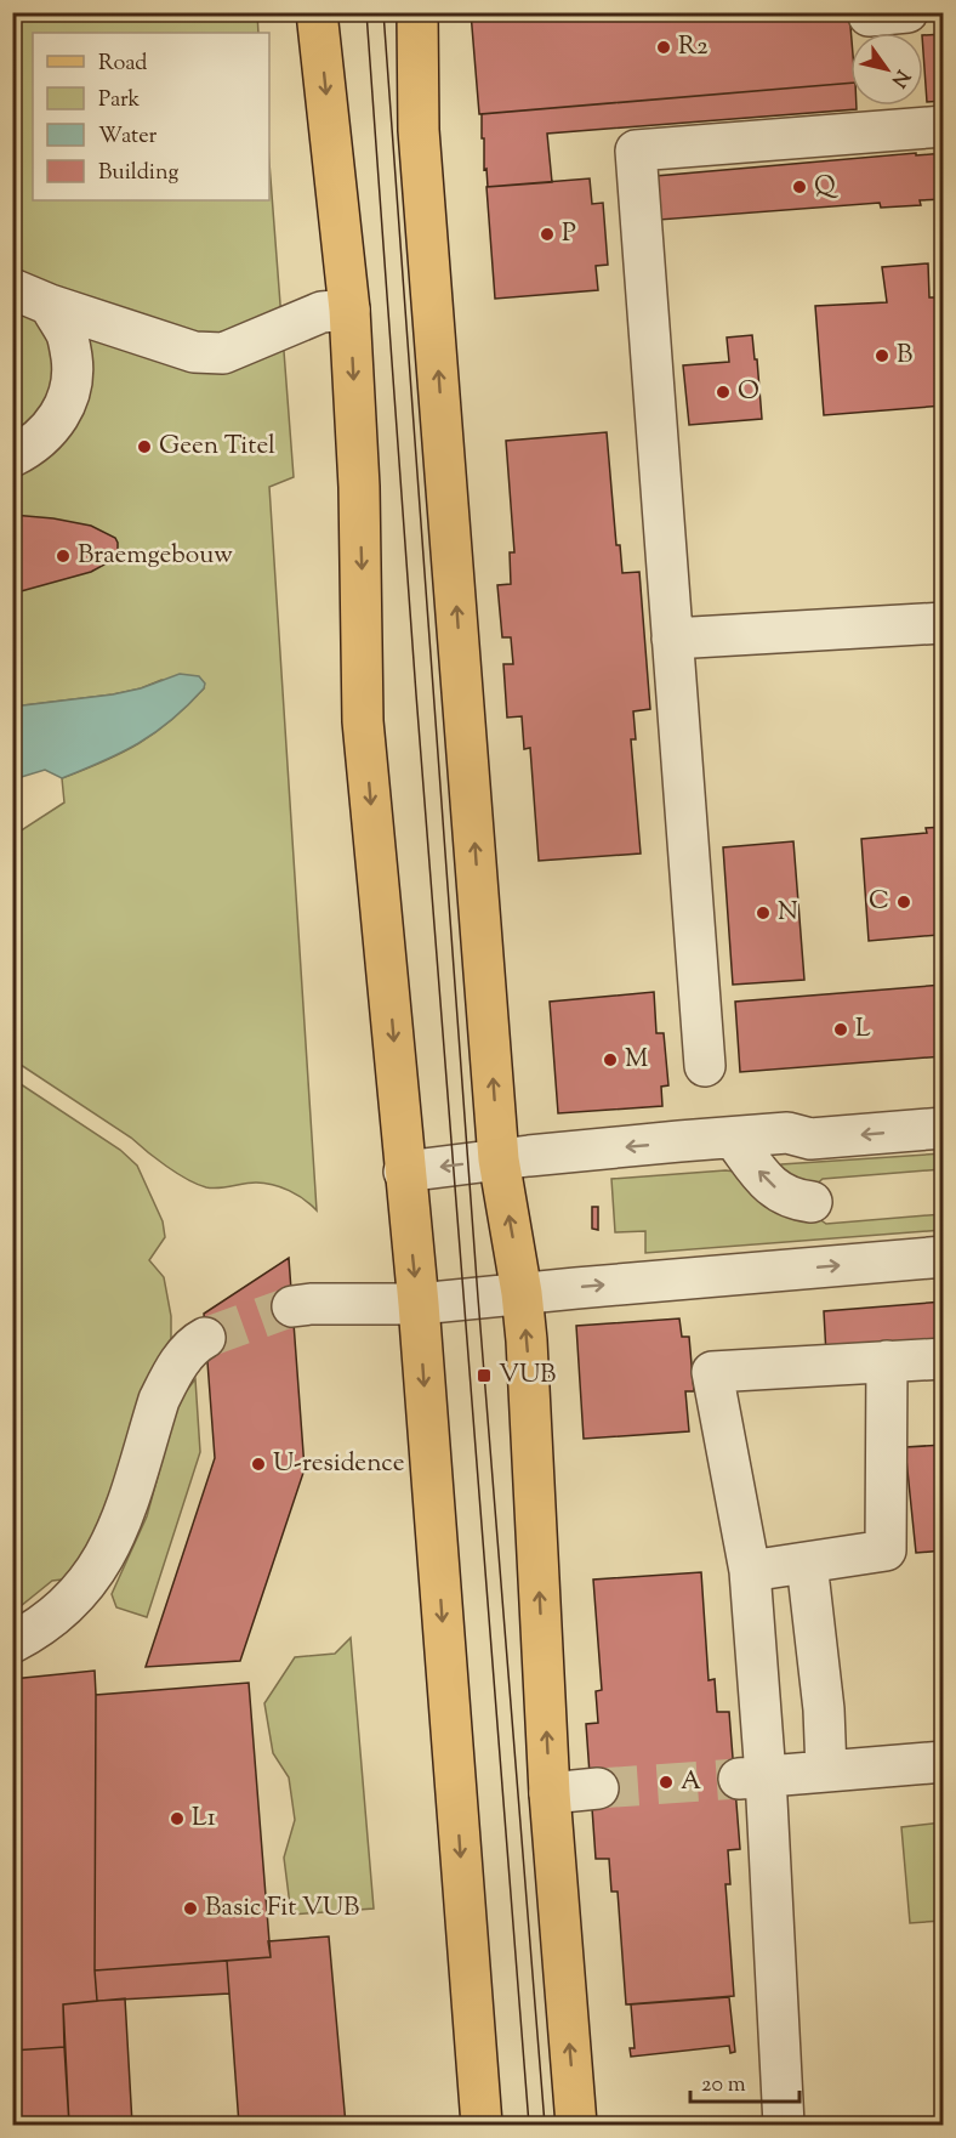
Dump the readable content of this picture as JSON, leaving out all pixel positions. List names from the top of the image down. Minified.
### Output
{"places":{"other":["R2","Q","P","B","O","Geen Titel","Braemgebouw","C","N","L","M","U-residence","A","L1","Basic Fit VUB"],"transit":["VUB"]},"legend":["Road","Park","Water","Building"],"scale_bar":"20 m","north":"bottom right"}
